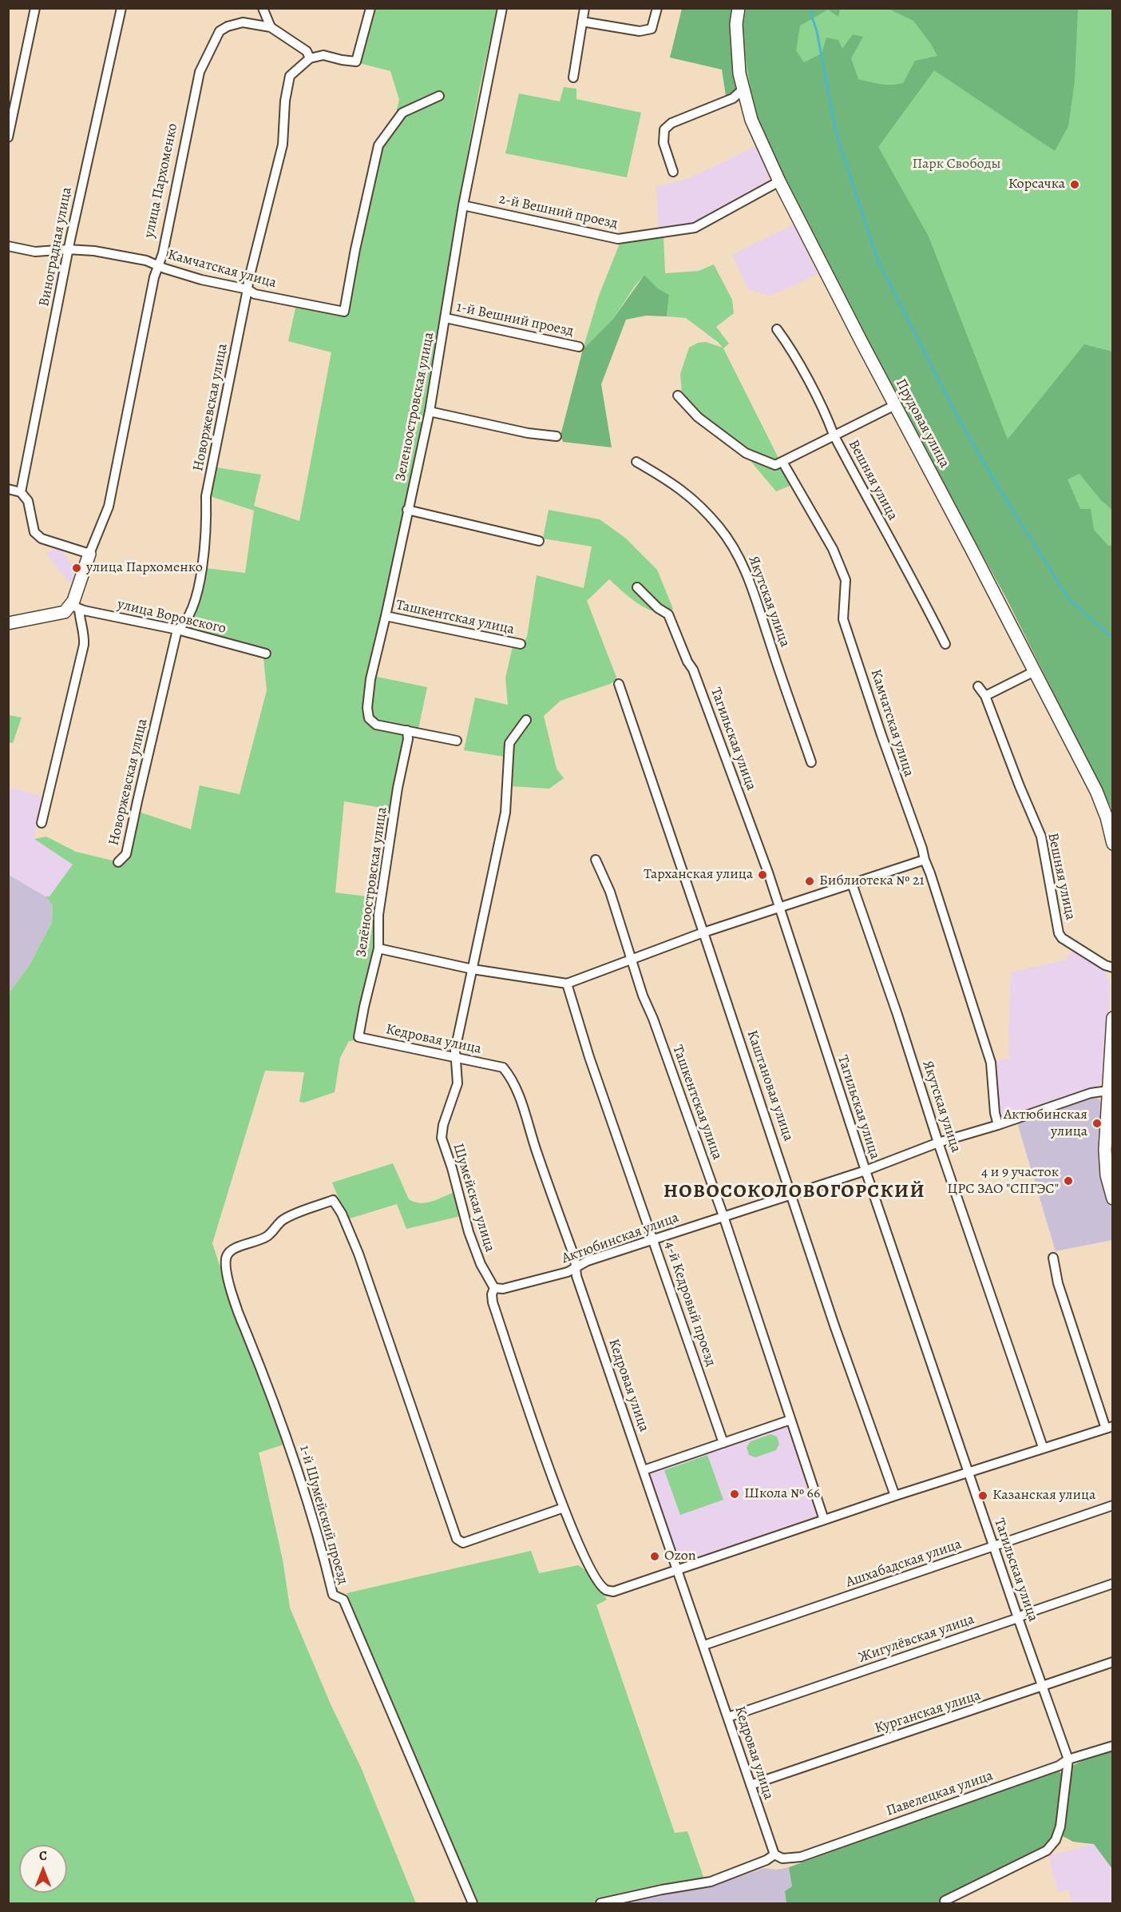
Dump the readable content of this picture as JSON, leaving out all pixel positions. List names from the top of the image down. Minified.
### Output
{"streets":{"main road":["улица Пархоменко","Прудовая улица"],"street":["2-й Вешний проезд","Виноградная улица","Камчатская улица","1-й Вешний проезд","Зеленоостровская улица","Новоржевская улица","Вешняя улица","Якутская улица","улица Воровского","Ташкентская улица","Тагильская улица","Зелёноостровская улица","Кедровая улица","Каштановая улица","Шумейская улица","Актюбинская улица","4-й Кедровый проезд","1-й Шумейский проезд","Ашхабадская улица","Жигулёвская улица","Курганская улица","Павелецкая улица"]},"crossings":[["улица Пархоменко","Камчатская улица"],["улица Пархоменко","улица Воровского"],["2-й Вешний проезд","Зеленоостровская улица"],["2-й Вешний проезд","Прудовая улица"],["Виноградная улица","Камчатская улица"],["Камчатская улица","Новоржевская улица"],["Камчатская улица","Актюбинская улица"],["1-й Вешний проезд","Зеленоостровская улица"],["Зеленоостровская улица","Ташкентская улица"],["Зеленоостровская улица","Зелёноостровская улица"],["Новоржевская улица","улица Воровского"],["Якутская улица","Актюбинская улица"],["Ташкентская улица","Актюбинская улица"],["Тагильская улица","Актюбинская улица"],["Тагильская улица","Ашхабадская улица"],["Тагильская улица","Жигулёвская улица"],["Тагильская улица","Курганская улица"],["Тагильская улица","Павелецкая улица"],["Зелёноостровская улица","Кедровая улица"],["Кедровая улица","Шумейская улица"],["Кедровая улица","Актюбинская улица"],["Кедровая улица","Ашхабадская улица"],["Кедровая улица","Жигулёвская улица"],["Кедровая улица","Курганская улица"],["Кедровая улица","Павелецкая улица"],["Каштановая улица","Актюбинская улица"],["Шумейская улица","Актюбинская улица"],["Шумейская улица","1-й Шумейский проезд"],["Актюбинская улица","4-й Кедровый проезд"]],"districts":["НОВОСОКОЛОВОГОРСКИЙ"],"parks":["Парк Свободы"],"places":["Корсачка","улица Пархоменко","Тарханская улица","Библиотека № 21","Актюбинская улица","4 и 9 участок ЦРС ЗАО \"СПГЭС\"","Школа № 66","Казанская улица","Ozon"],"north":"top"}
